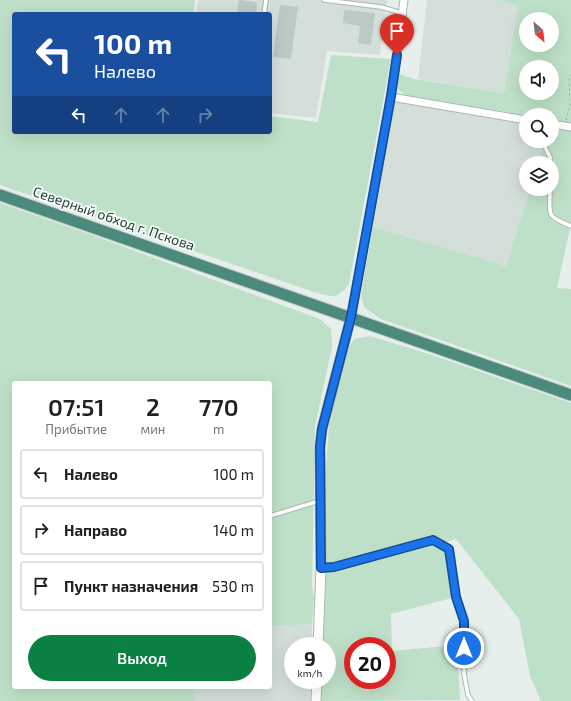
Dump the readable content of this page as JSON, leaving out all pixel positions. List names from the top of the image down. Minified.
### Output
{"streets":{"highway":["Северный обход г. Пскова"]},"north":"bottom right","page":{"turn":["100 m","Налево"],"eta":["07:51","Прибытие","2","мин","770","m"],"list":[{"name":"Налево","value":"100 m"},{"name":"Направо","value":"140 m"},{"name":"Пункт назначения","value":"530 m"}],"buttons":"Выход","speed":"9 km/h","limit":"20"}}
